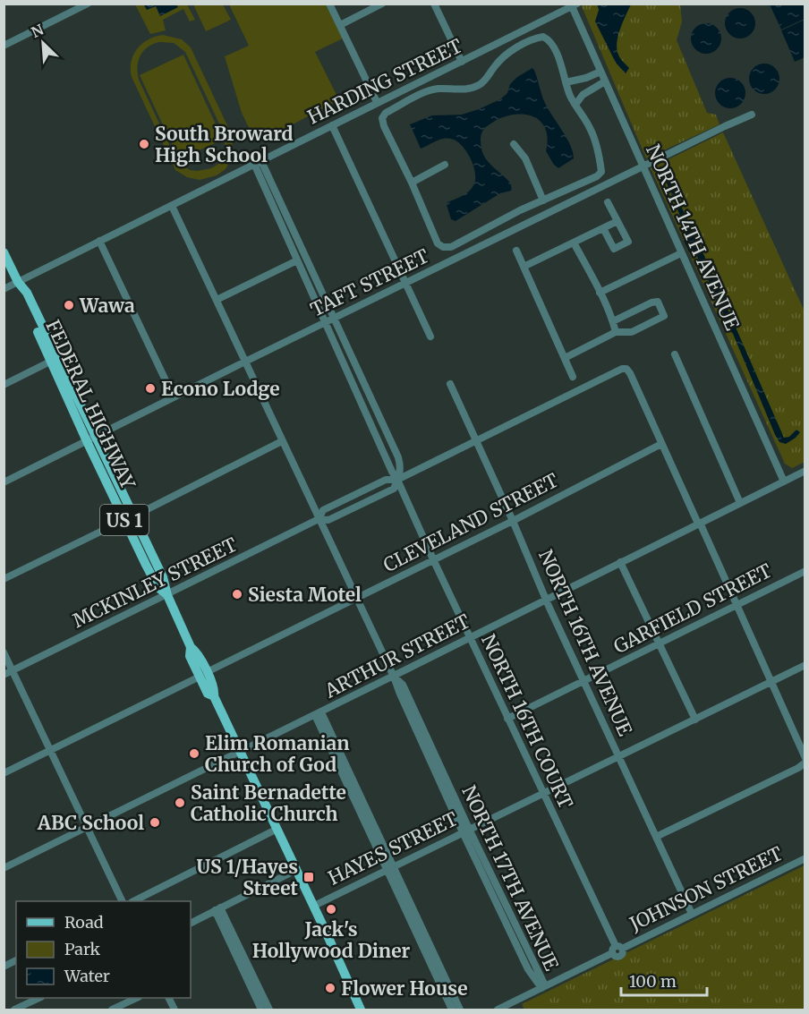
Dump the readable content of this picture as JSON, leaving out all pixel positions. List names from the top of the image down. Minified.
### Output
{"streets":{"main road":["FEDERAL HIGHWAY","US 1"],"street":["HARDING STREET","NORTH 14TH AVENUE","TAFT STREET","CLEVELAND STREET","MCKINLEY STREET","GARFIELD STREET","NORTH 16TH AVENUE","ARTHUR STREET","NORTH 16TH COURT","HAYES STREET","NORTH 17TH AVENUE","JOHNSON STREET"]},"crossings":[["HARDING STREET","NORTH 14TH AVENUE"],["HARDING STREET","FEDERAL HIGHWAY"],["HARDING STREET","NORTH 16TH COURT"],["HARDING STREET","NORTH 17TH AVENUE"],["NORTH 14TH AVENUE","TAFT STREET"],["NORTH 14TH AVENUE","ARTHUR STREET"],["TAFT STREET","FEDERAL HIGHWAY"],["TAFT STREET","NORTH 16TH COURT"],["TAFT STREET","NORTH 17TH AVENUE"],["FEDERAL HIGHWAY","US 1"],["FEDERAL HIGHWAY","CLEVELAND STREET"],["FEDERAL HIGHWAY","MCKINLEY STREET"],["FEDERAL HIGHWAY","ARTHUR STREET"],["US 1","ARTHUR STREET"],["US 1","HAYES STREET"],["CLEVELAND STREET","MCKINLEY STREET"],["CLEVELAND STREET","NORTH 16TH AVENUE"],["CLEVELAND STREET","NORTH 16TH COURT"],["CLEVELAND STREET","NORTH 17TH AVENUE"],["MCKINLEY STREET","NORTH 16TH AVENUE"],["MCKINLEY STREET","NORTH 16TH COURT"],["MCKINLEY STREET","NORTH 17TH AVENUE"],["GARFIELD STREET","NORTH 16TH AVENUE"],["GARFIELD STREET","NORTH 16TH COURT"],["NORTH 16TH AVENUE","ARTHUR STREET"],["NORTH 16TH AVENUE","HAYES STREET"],["NORTH 16TH AVENUE","JOHNSON STREET"],["ARTHUR STREET","NORTH 16TH COURT"],["ARTHUR STREET","NORTH 17TH AVENUE"],["NORTH 16TH COURT","HAYES STREET"],["NORTH 16TH COURT","JOHNSON STREET"],["HAYES STREET","NORTH 17TH AVENUE"],["NORTH 17TH AVENUE","JOHNSON STREET"]],"places":{"other":["South Broward High School","Wawa","Econo Lodge","Siesta Motel","Elim Romanian Church of God","Saint Bernadette Catholic Church","ABC School","Jack's Hollywood Diner","Flower House"],"transit":["US 1/Hayes Street"]},"legend":["Road","Park","Water"],"scale_bar":"100 m","north":"top left"}
